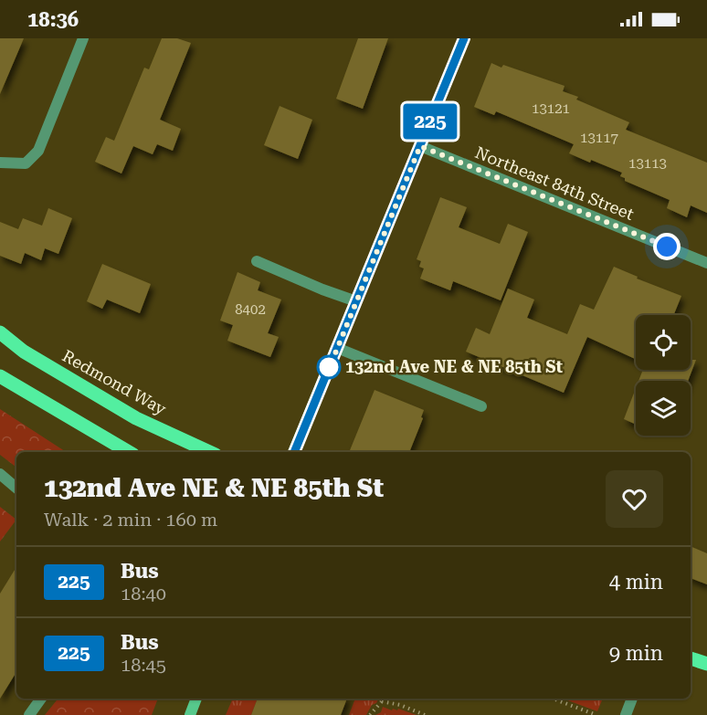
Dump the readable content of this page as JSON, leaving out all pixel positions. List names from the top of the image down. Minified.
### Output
{"streets":{"main road":["Redmond Way"],"street":["Northeast 84th Street"]},"places":["132nd Ave NE & NE 85th St"],"lines":["bus line 225"],"house_numbers":["13121","13117","13113","8402"],"page":{"status":"18:36","on_map":"225","heading":["132nd Ave NE & NE 85th St","Walk · 2 min · 160 m"],"list":[{"mark":"225","name":"Bus","note":"18:40","value":"4 min"},{"mark":"225","name":"Bus","note":"18:45","value":"9 min"}]}}
